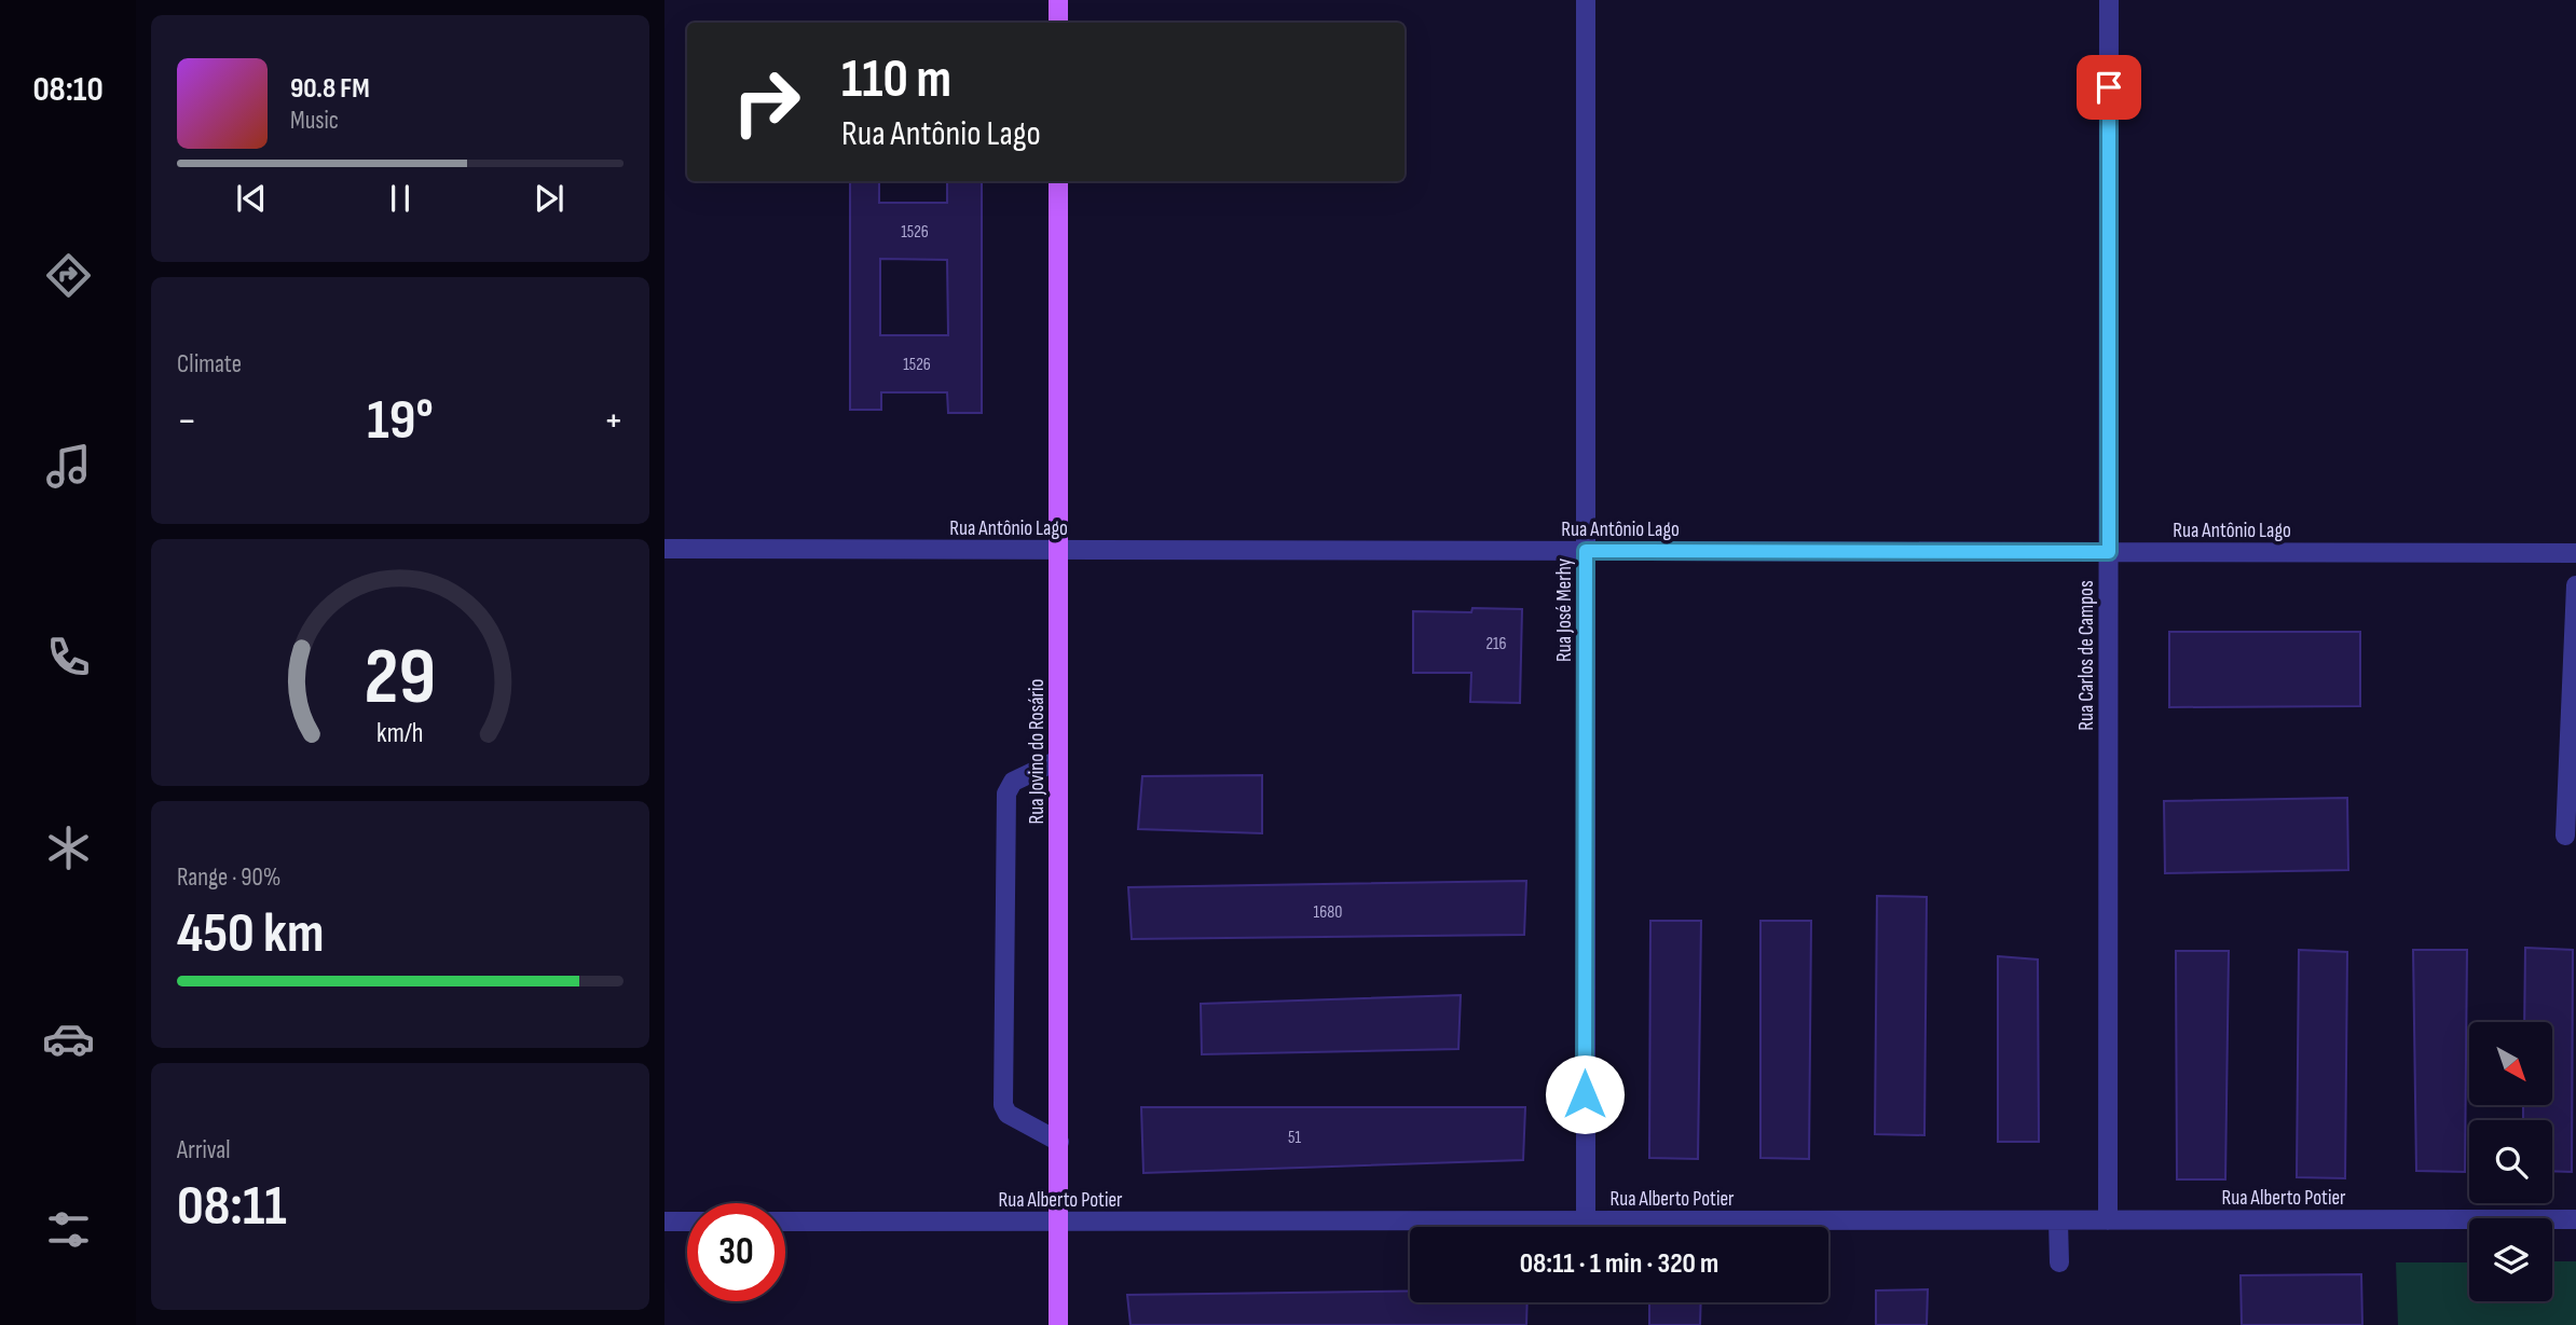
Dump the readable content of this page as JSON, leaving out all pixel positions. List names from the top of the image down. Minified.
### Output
{"streets":{"main road":["Rua Jovino do Rosário"],"street":["Rua Antônio Lago","Rua José Merhy","Rua Carlos de Campos","Rua Alberto Potier"]},"crossings":[["Rua Antônio Lago","Rua José Merhy"],["Rua Antônio Lago","Rua Carlos de Campos"],["Rua Antônio Lago","Rua Jovino do Rosário"],["Rua José Merhy","Rua Alberto Potier"],["Rua Carlos de Campos","Rua Alberto Potier"],["Rua Jovino do Rosário","Rua Alberto Potier"]],"house_numbers":["1526","1526","216","1680","51"],"north":"bottom right","page":{"tabs":"08:10","turn":["110 m","Rua Antônio Lago"],"song":["90.8 FM","Music"],"tile":["Climate",["Range · 90%","450 km"],["Arrival","08:11"]],"heat":["−","19°","+"],"limit":"30","trip":"08:11 · 1 min · 320 m","gauge":["29","km/h"]}}
